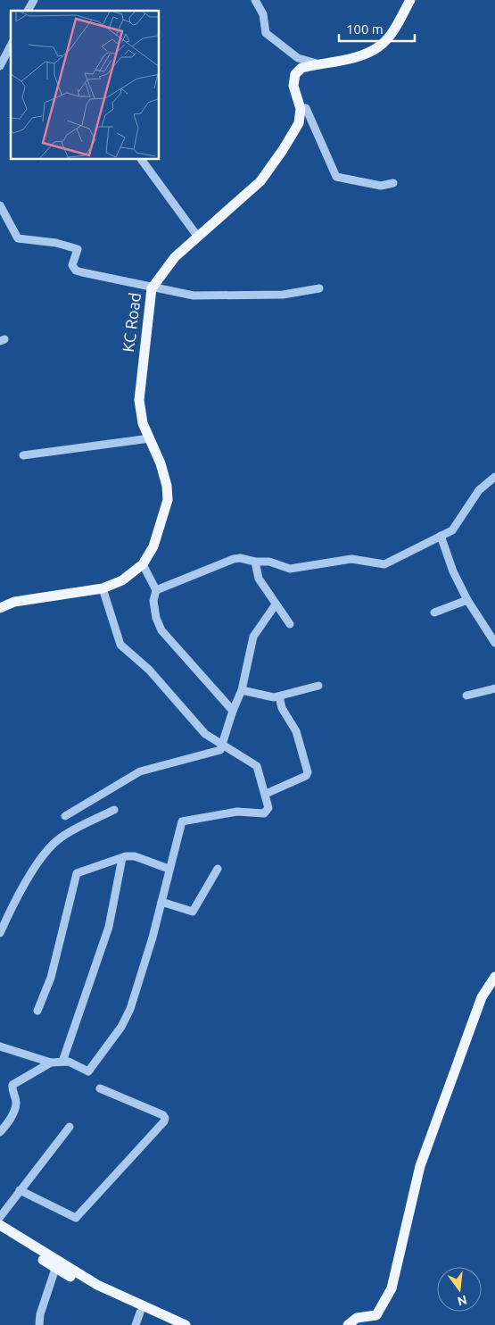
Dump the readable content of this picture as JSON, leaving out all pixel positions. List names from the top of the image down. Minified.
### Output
{"streets":{"main road":["KC Road"]},"scale_bar":"100 m","north":"bottom"}
